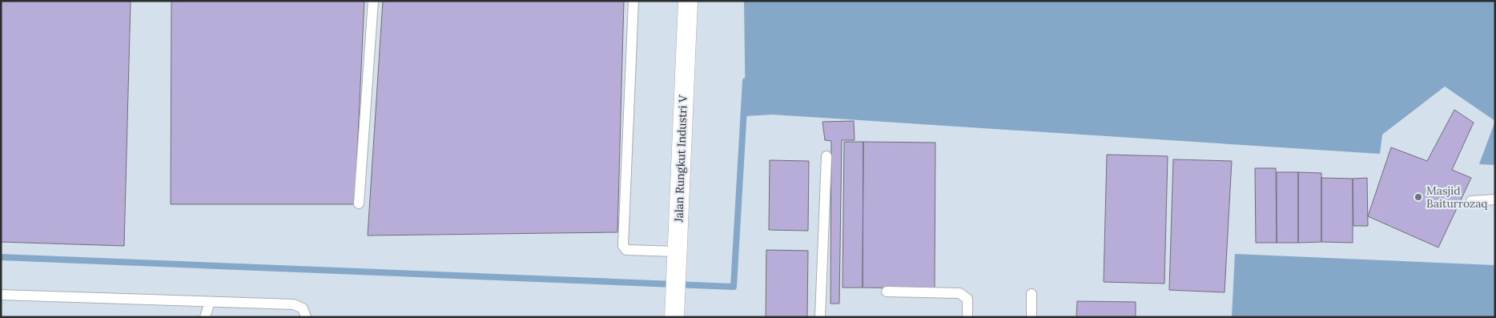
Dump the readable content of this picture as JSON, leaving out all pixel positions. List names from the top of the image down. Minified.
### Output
{"streets":{"street":["Jalan Rungkut Industri V"]},"places":["Masjid Baiturrozaq"]}
